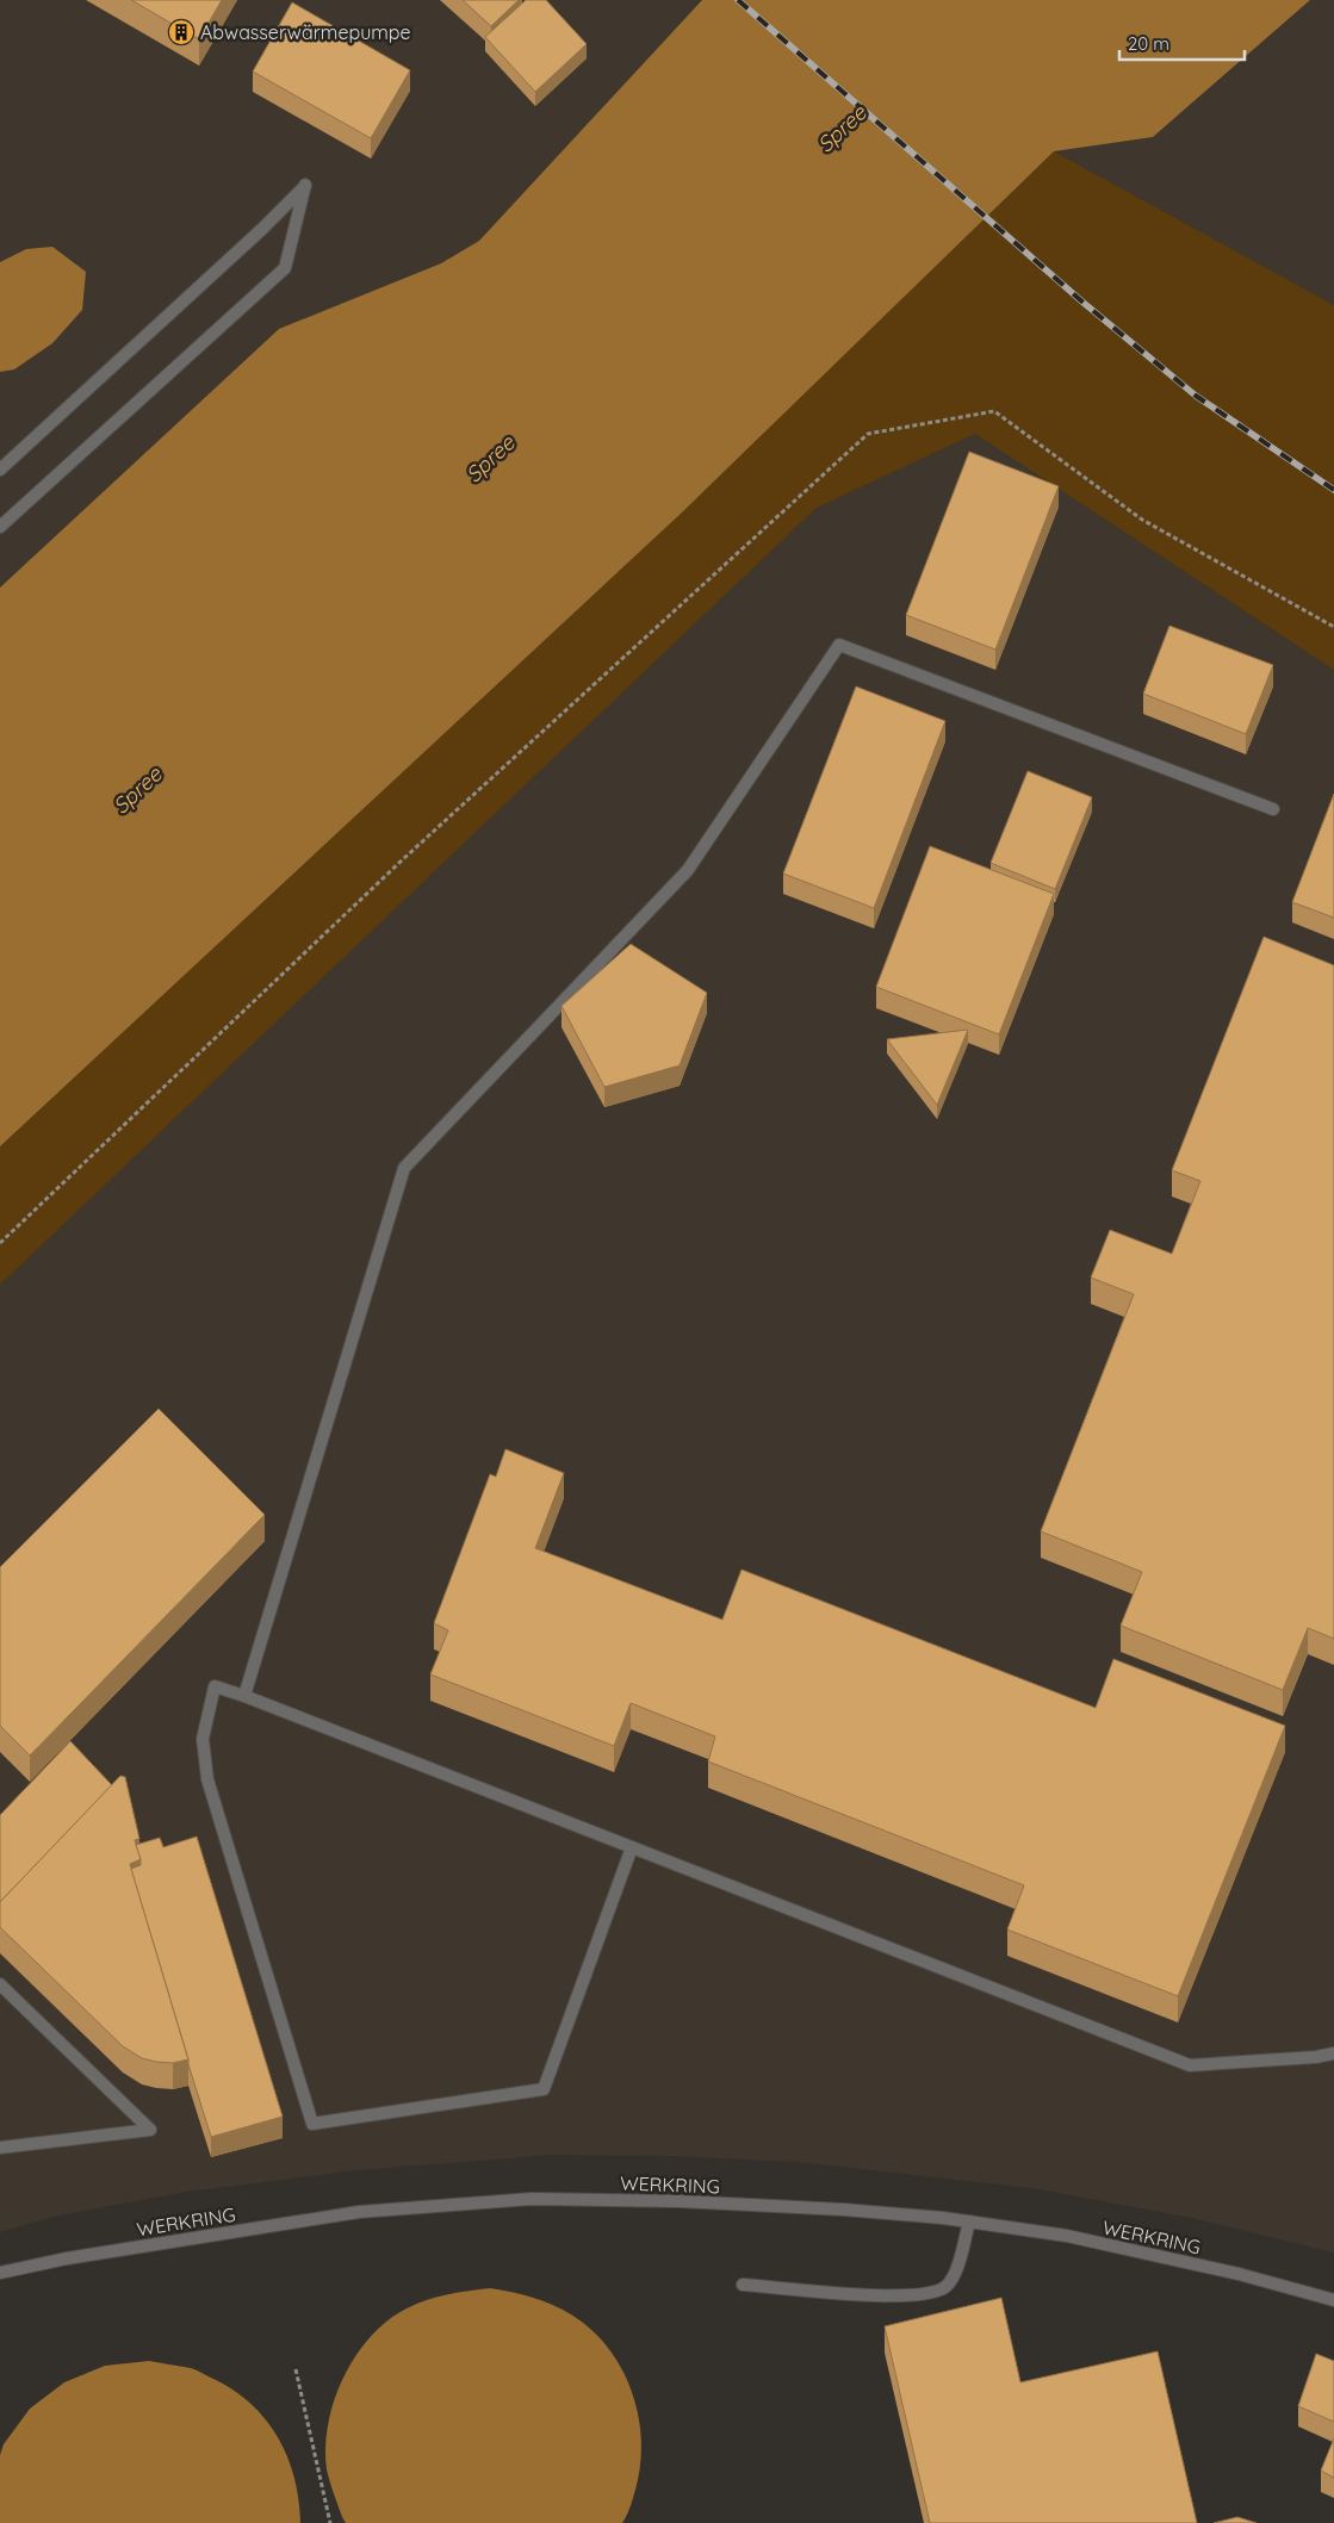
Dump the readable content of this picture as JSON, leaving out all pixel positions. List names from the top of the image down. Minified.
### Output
{"streets":{"street":["WERKRING"]},"water":["Spree"],"places":{"building":["Abwasserwärmepumpe"]},"scale_bar":"20 m"}
